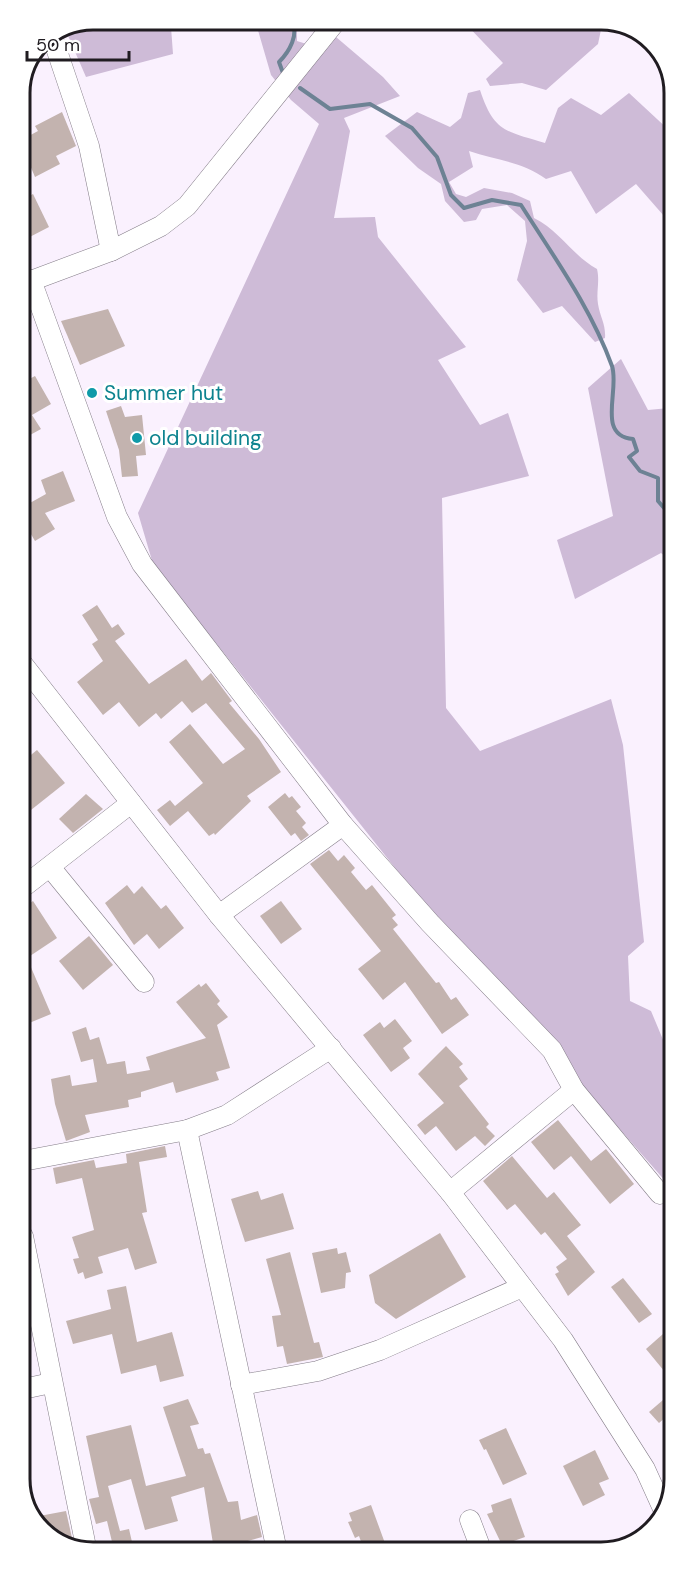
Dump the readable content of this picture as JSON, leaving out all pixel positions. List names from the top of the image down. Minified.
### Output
{"places":["Summer hut","old building"],"scale_bar":"50 m"}
